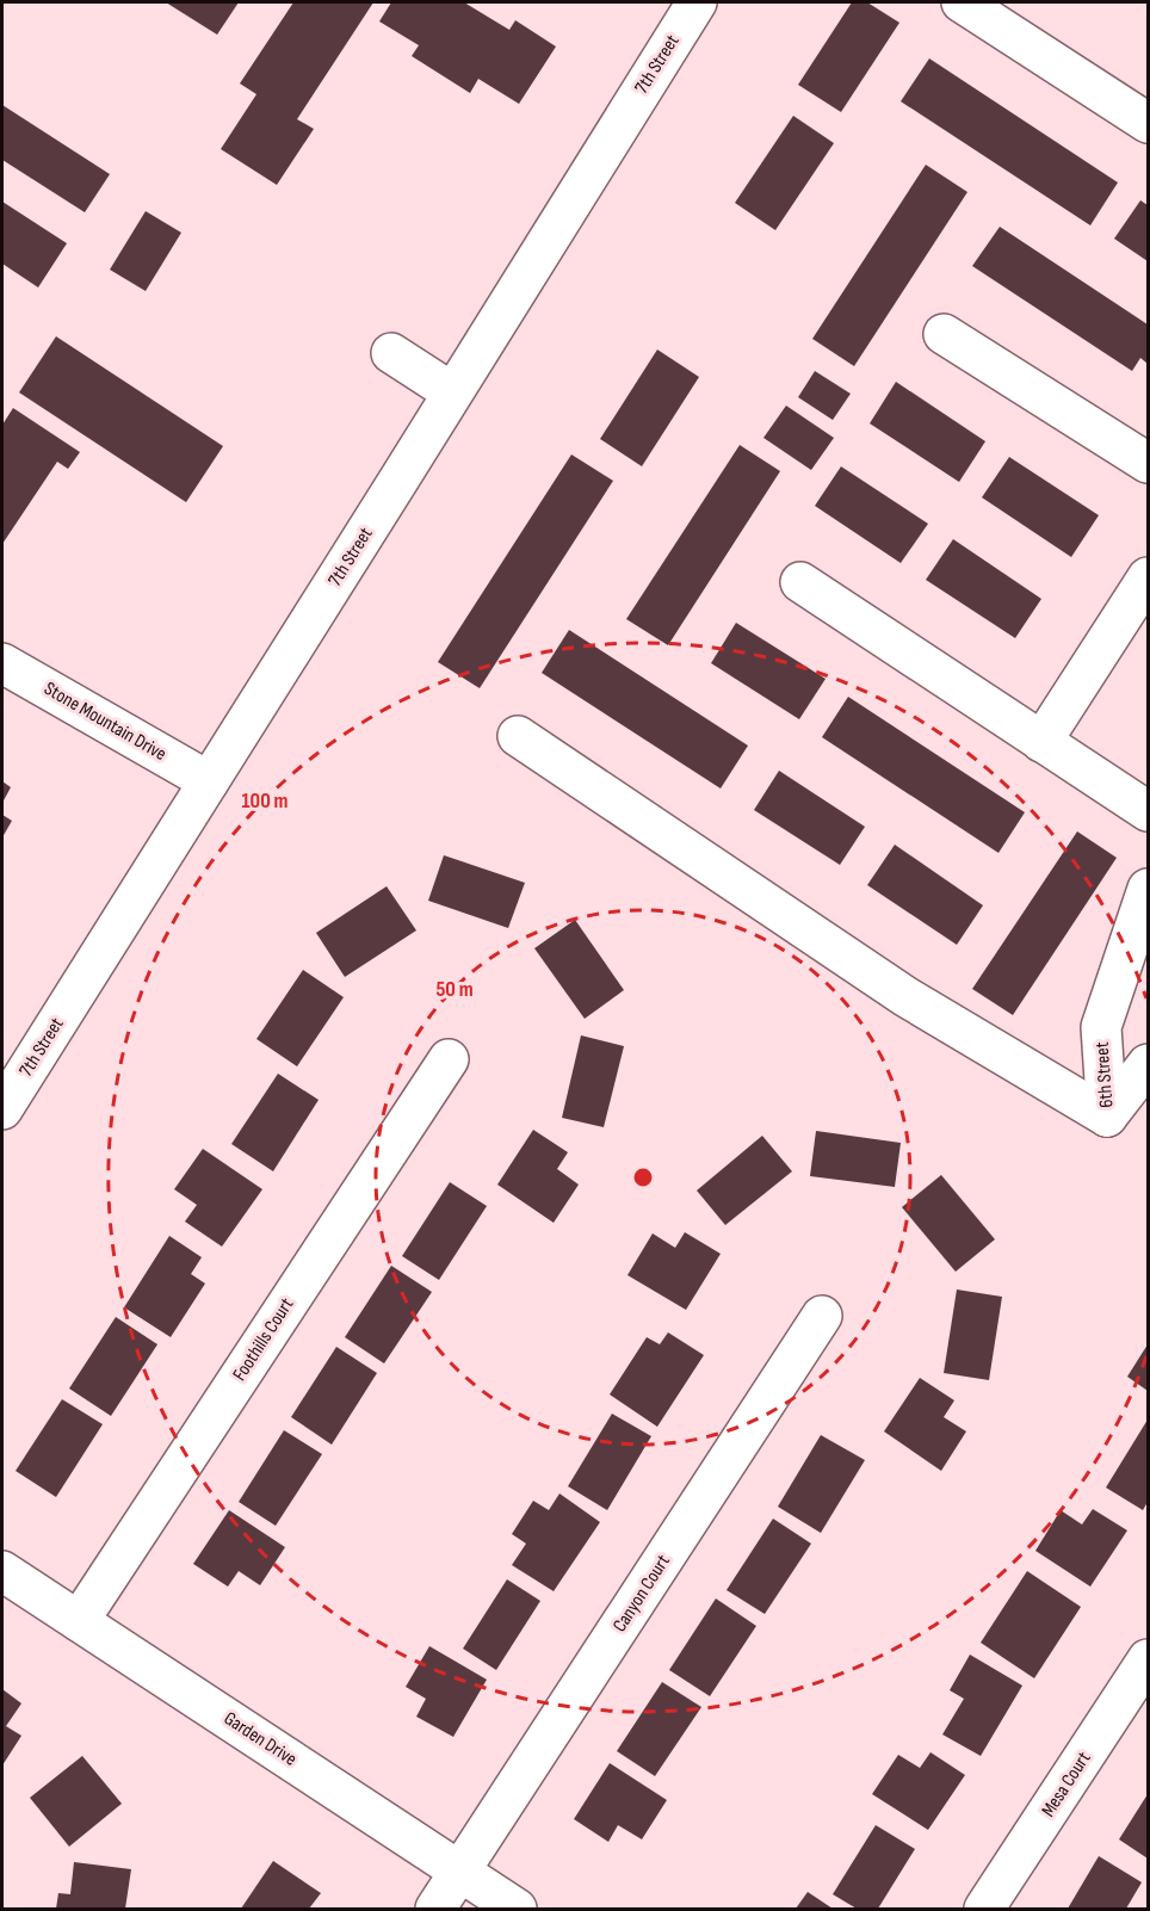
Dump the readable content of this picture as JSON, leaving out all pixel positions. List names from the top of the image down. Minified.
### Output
{"streets":{"street":["7th Street","Stone Mountain Drive","6th Street","Foothills Court","Canyon Court","Garden Drive","Mesa Court"]},"crossings":[["7th Street","Stone Mountain Drive"],["Foothills Court","Garden Drive"],["Canyon Court","Garden Drive"]],"rings":["100 m","50 m"]}
